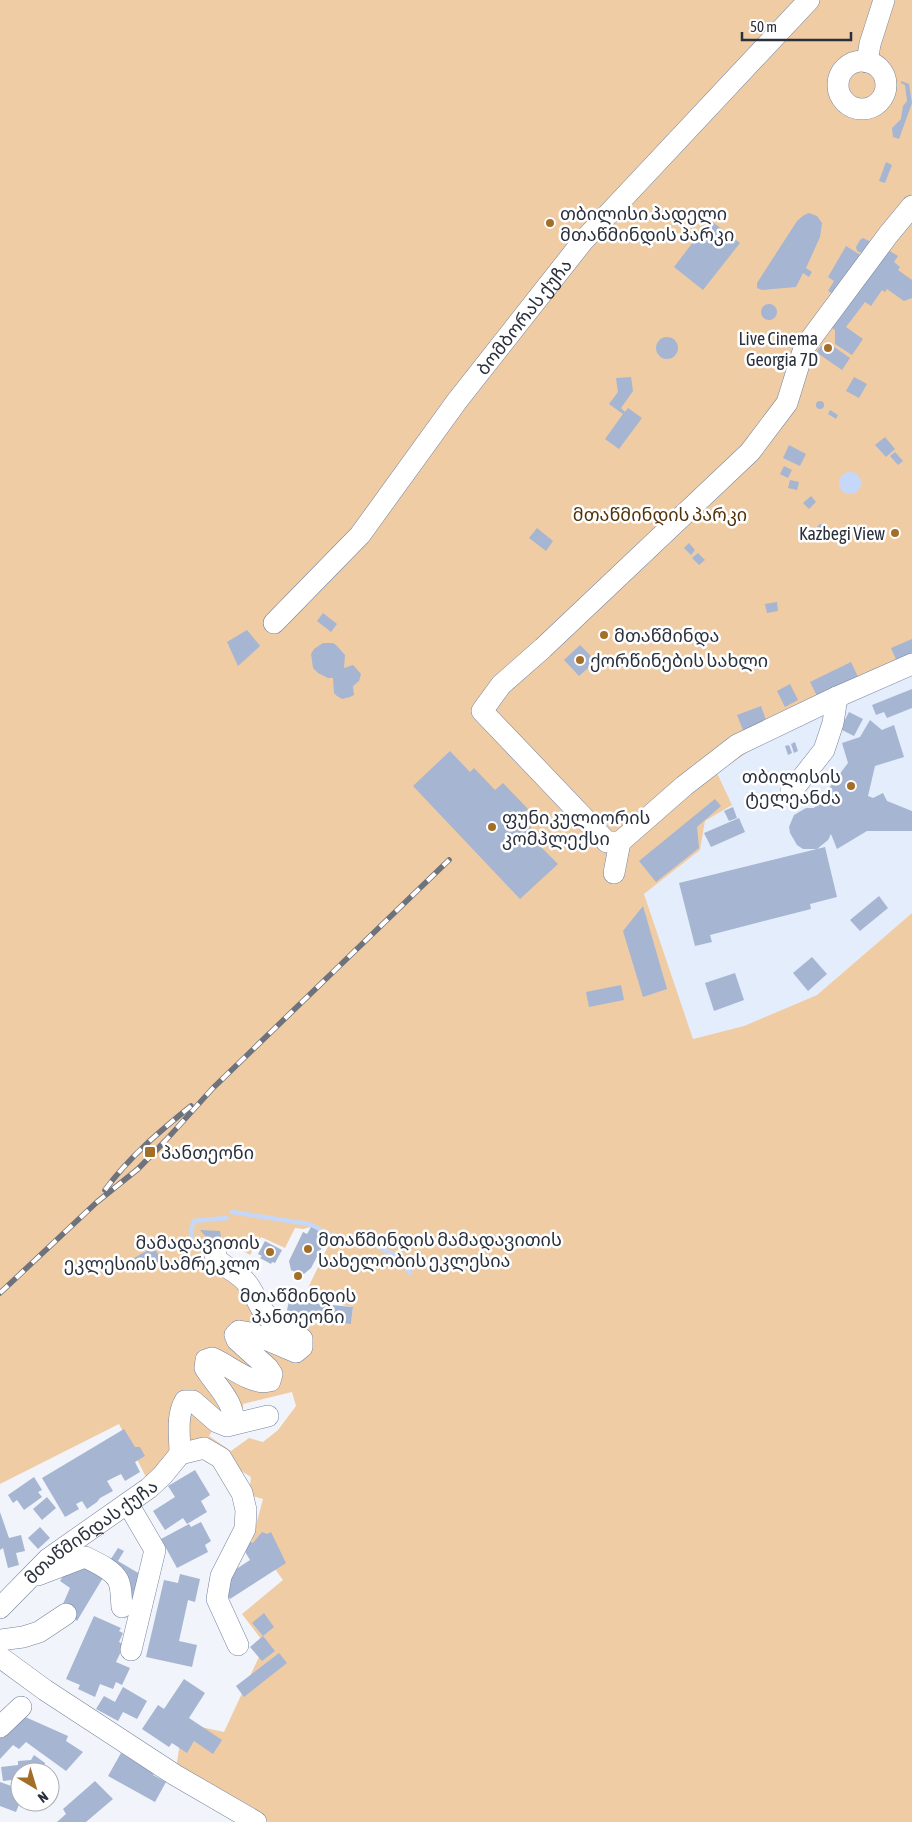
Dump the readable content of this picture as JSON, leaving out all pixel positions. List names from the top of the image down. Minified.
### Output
{"streets":{"street":["ბომბორას ქუჩა","მთაწმინდას ქუჩა"]},"parks":["მთაწმინდის პარკი"],"places":{"other":["თბილისი პადელი მთაწმინდის პარკი","Live Cinema Georgia 7D","Kazbegi View","მთაწმინდა","ქორწინების სახლი","თბილისის ტელეანძა","ფუნიკულიორის კომპლექსი","მთაწმინდის მამადავითის სახელობის ეკლესია","მამადავითის ეკლესიის სამრეკლო","მთაწმინდის პანთეონი"],"transit":["პანთეონი"]},"scale_bar":"50 m","north":"bottom right"}
